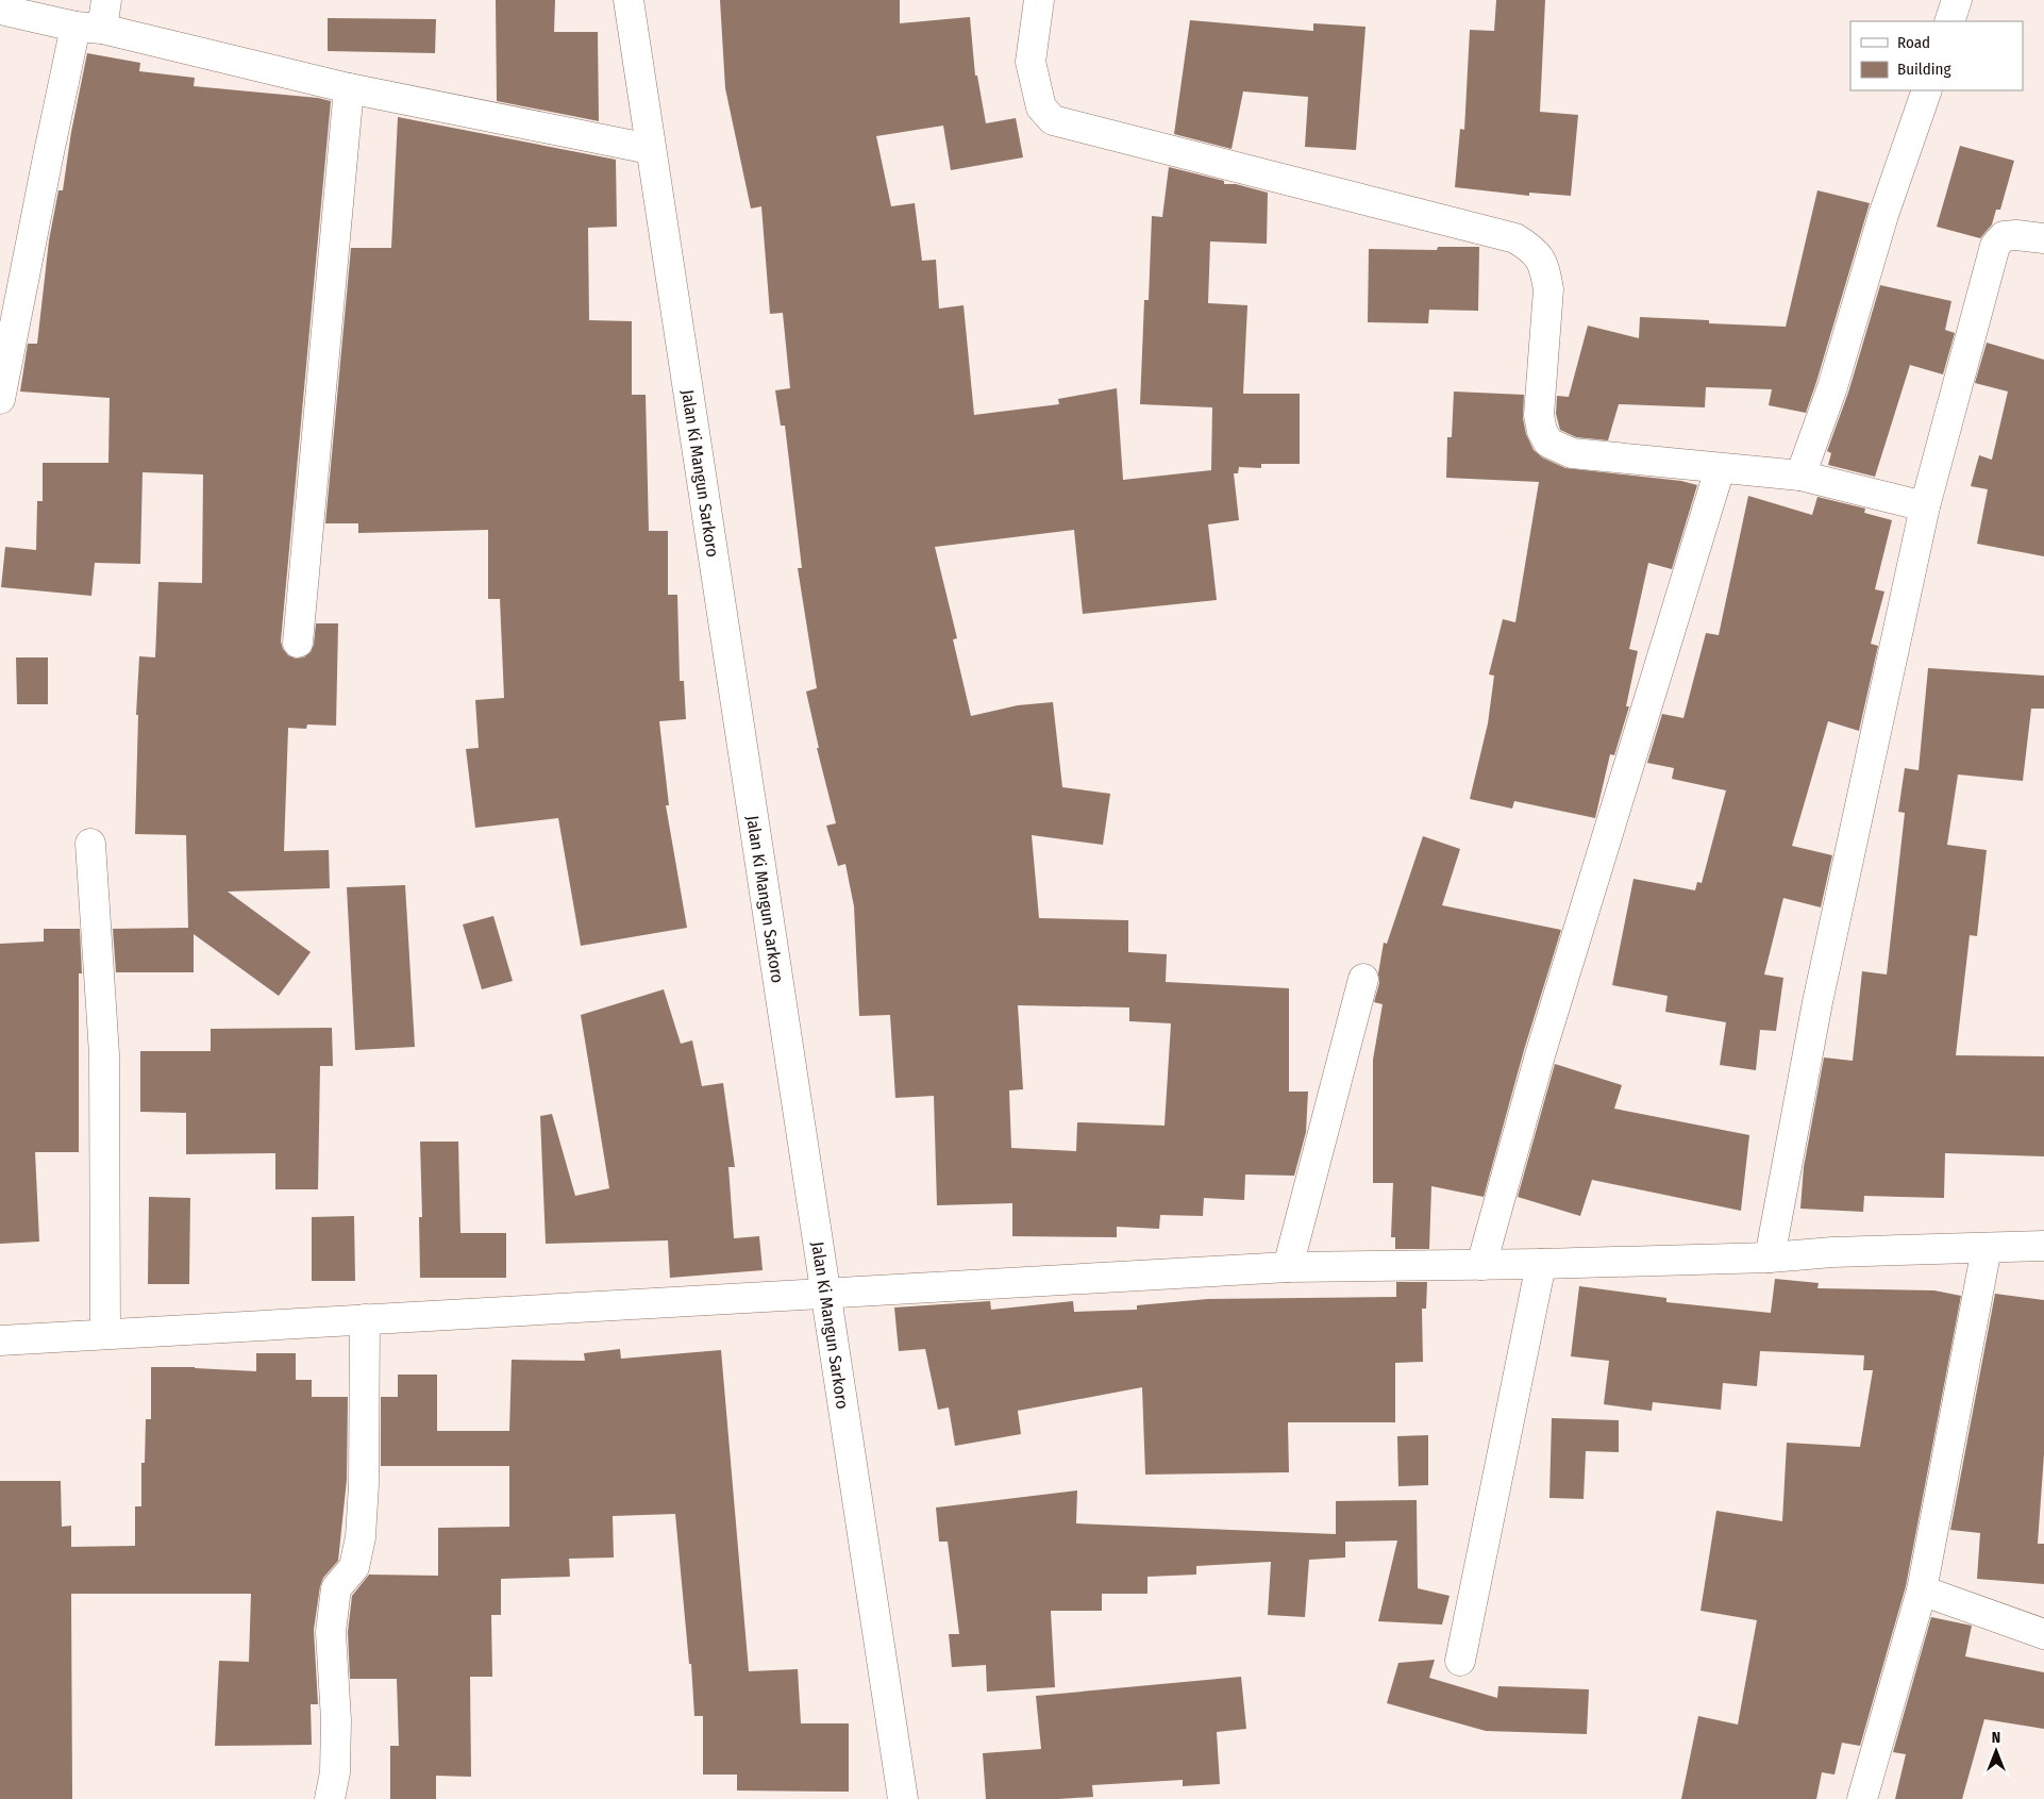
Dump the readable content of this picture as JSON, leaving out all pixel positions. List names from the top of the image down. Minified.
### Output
{"streets":{"street":["Jalan Ki Mangun Sarkoro"]},"legend":["Road","Building"],"north":"top"}
